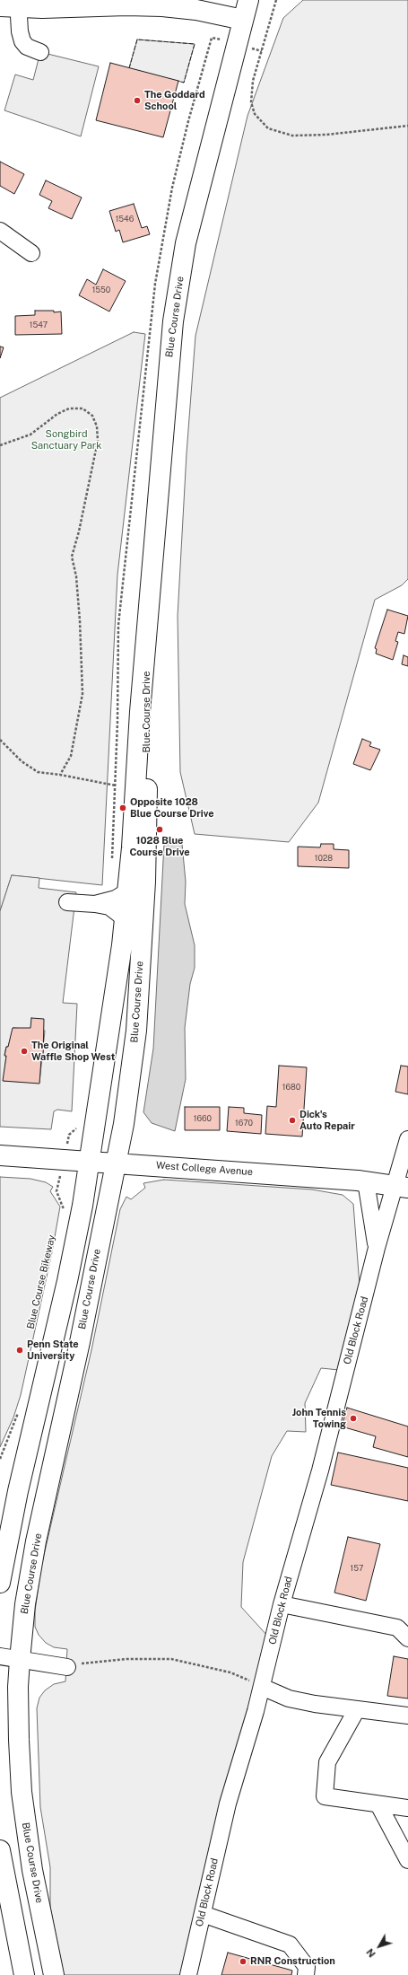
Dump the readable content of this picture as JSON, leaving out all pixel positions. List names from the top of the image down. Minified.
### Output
{"streets":{"main road":["Blue Course Drive","West College Avenue"],"street":["Old Block Road"]},"crossings":[["Blue Course Drive","West College Avenue"],["West College Avenue","Old Block Road"]],"parks":["Songbird Sanctuary Park"],"places":["The Goddard School","Opposite 1028 Blue Course Drive","1028 Blue Course Drive","The Original Waffle Shop West","Dick's Auto Repair","Penn State University","John Tennis Towing","RNR Construction"],"house_numbers":["1546","1550","1547","1028","1680","1660","1670","157"],"north":"bottom left"}
